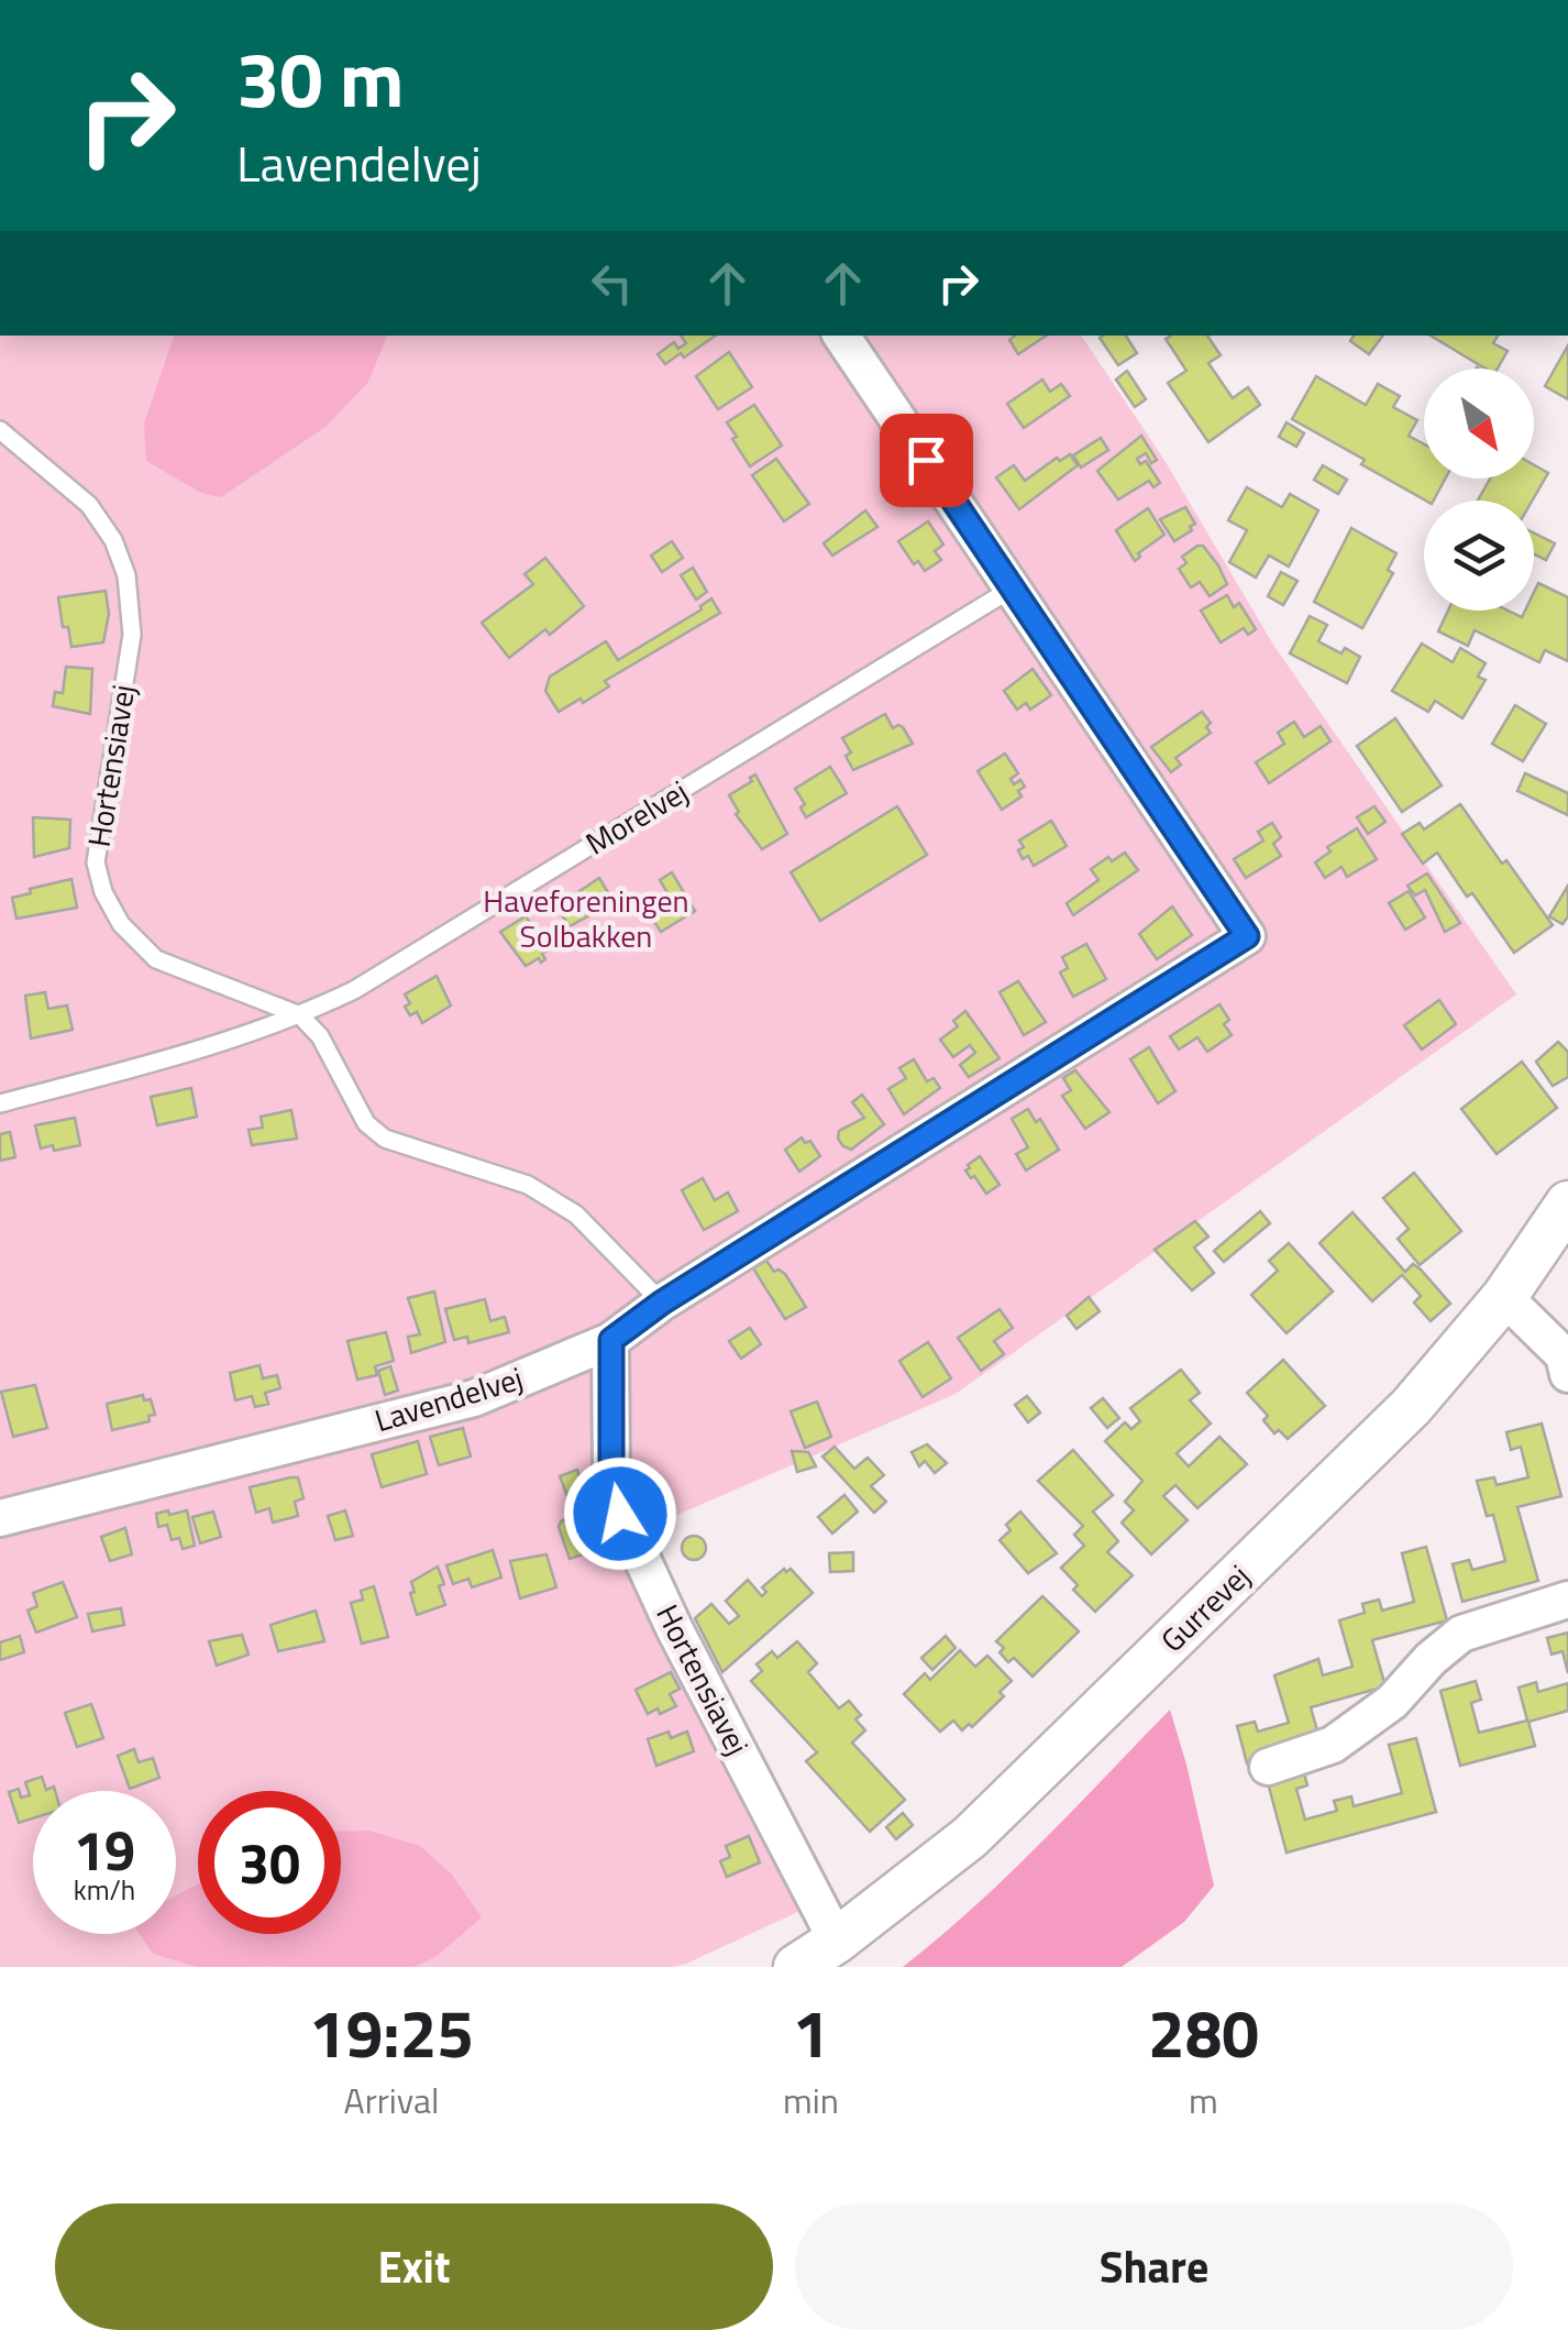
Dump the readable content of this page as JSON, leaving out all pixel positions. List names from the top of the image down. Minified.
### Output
{"streets":{"street":["Hortensiavej","Lavendelvej","Gurrevej"],"lane":["Morelvej"]},"crossings":[["Hortensiavej","Morelvej"],["Hortensiavej","Lavendelvej"],["Hortensiavej","Gurrevej"],["Morelvej","Lavendelvej"]],"parks":["Haveforeningen Solbakken"],"north":"bottom right","page":{"turn":["30 m","Lavendelvej"],"speed":"19 km/h","limit":"30","eta":["19:25","Arrival","1","min","280","m"],"buttons":["Exit","Share"]}}
